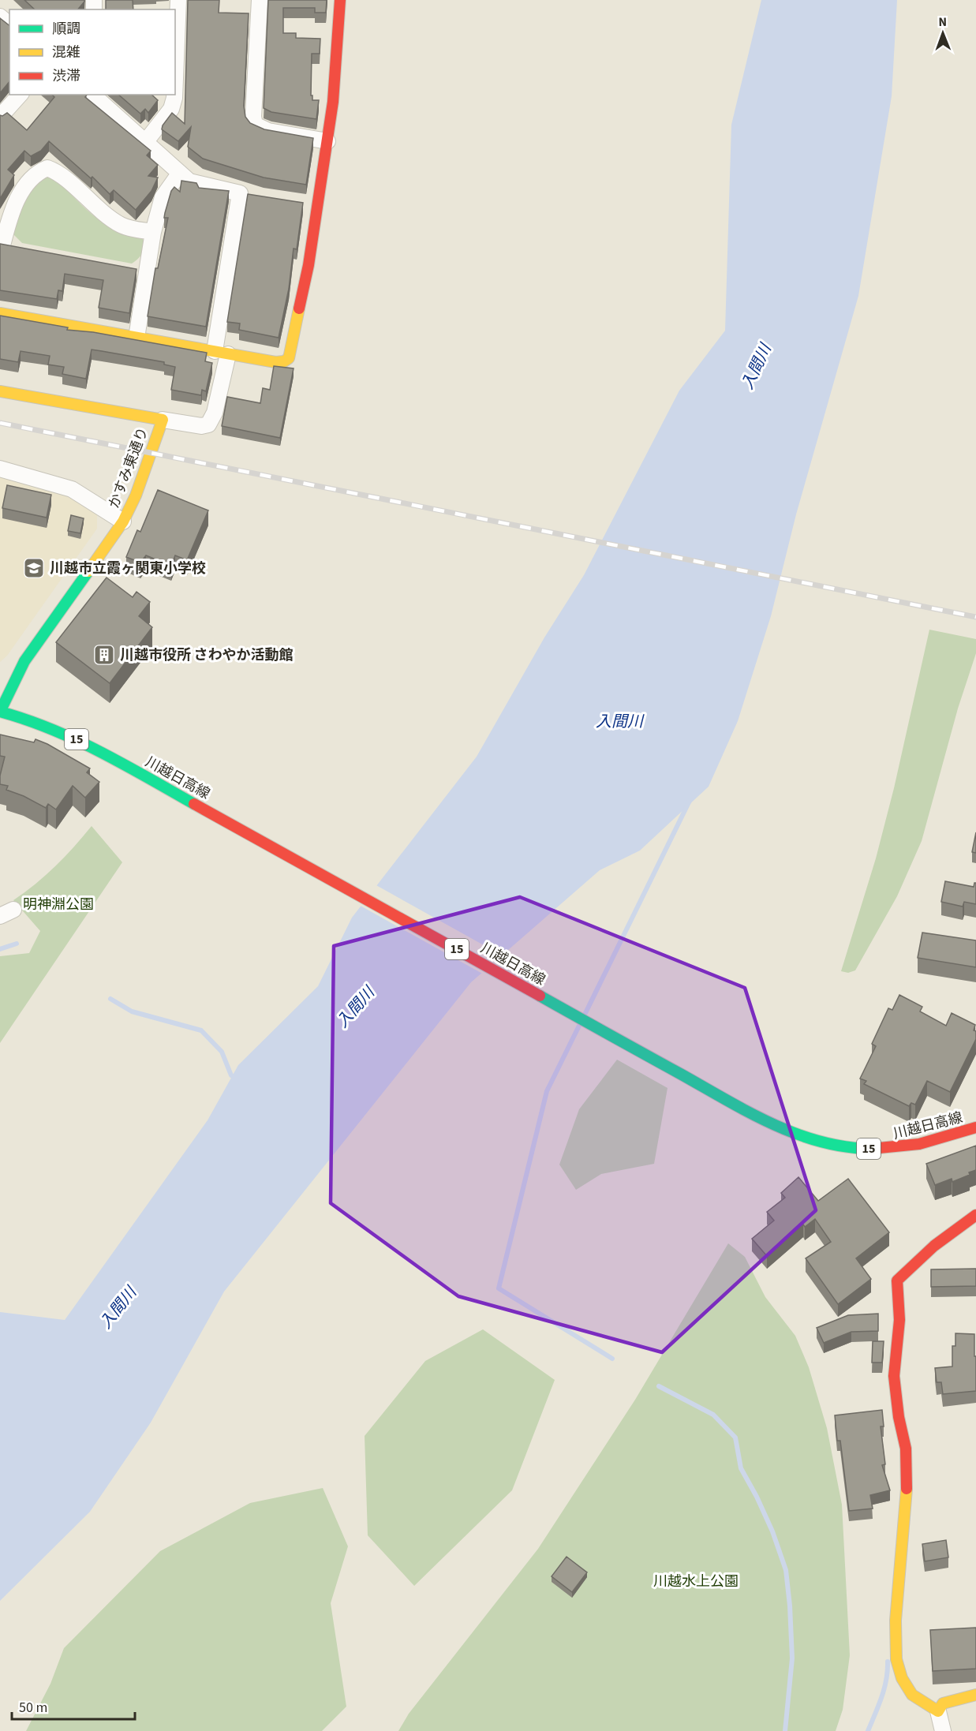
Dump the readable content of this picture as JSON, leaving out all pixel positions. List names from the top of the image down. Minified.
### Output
{"streets":{"street":["かすみ東通り","15","川越日高線"]},"crossings":[["かすみ東通り","川越日高線"]],"water":["入間川"],"parks":["明神淵公園","川越水上公園"],"places":{"school or university":["川越市立霞ヶ関東小学校"],"building":["川越市役所 さわやか活動館"]},"legend":["順調","混雑","渋滞"],"scale_bar":"50 m","north":"top"}
